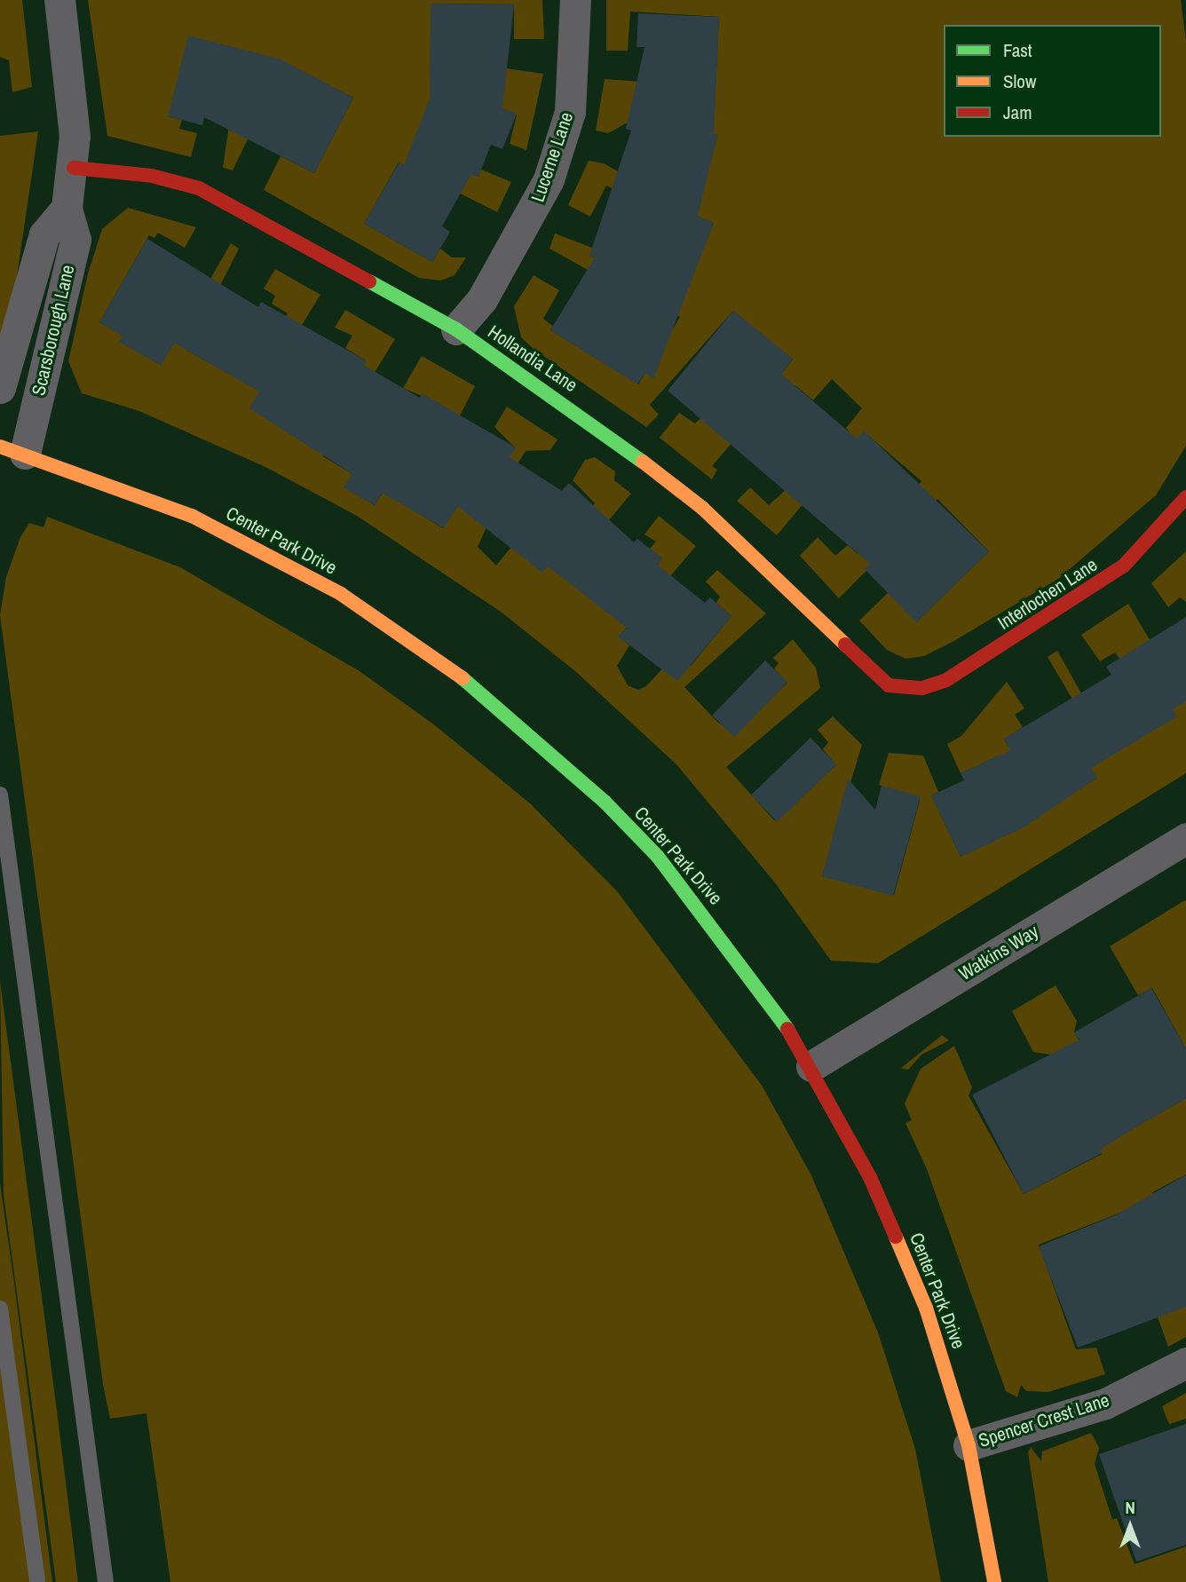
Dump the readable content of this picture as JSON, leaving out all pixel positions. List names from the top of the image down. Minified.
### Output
{"streets":{"street":["Lucerne Lane","Scarsborough Lane","Hollandia Lane","Center Park Drive","Interlochen Lane","Watkins Way","Spencer Crest Lane"]},"crossings":[["Lucerne Lane","Hollandia Lane"],["Scarsborough Lane","Hollandia Lane"],["Scarsborough Lane","Center Park Drive"],["Hollandia Lane","Interlochen Lane"],["Center Park Drive","Watkins Way"],["Center Park Drive","Spencer Crest Lane"]],"legend":["Fast","Slow","Jam"],"north":"top"}
